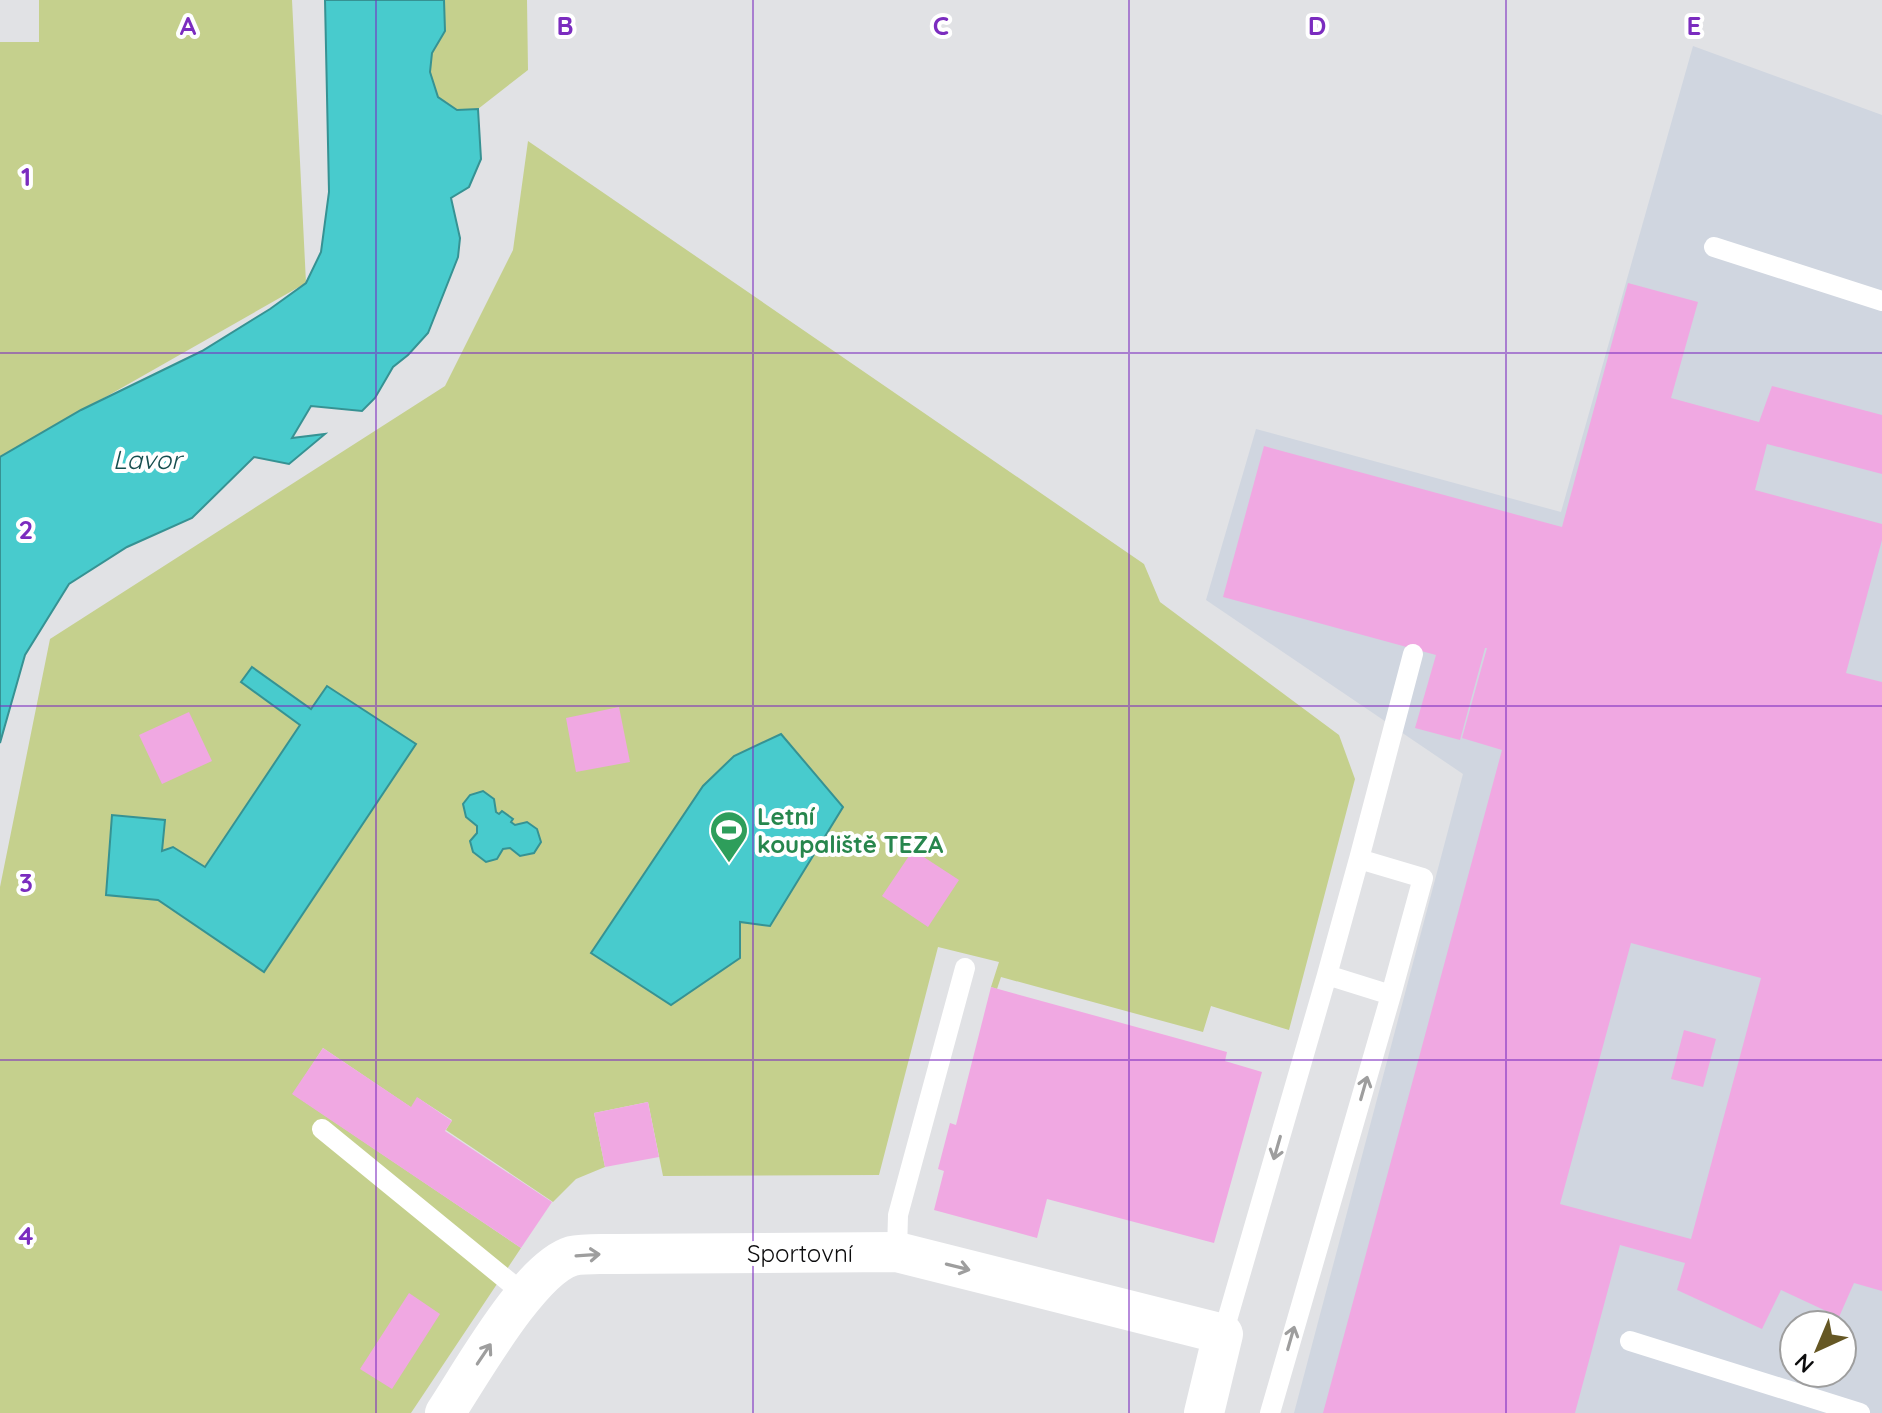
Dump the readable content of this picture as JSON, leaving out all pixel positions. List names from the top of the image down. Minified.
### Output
{"streets":{"street":["Sportovní"]},"one_way":["Sportovní"],"water":["Lavor"],"places":{"sports":["Letní koupaliště TEZA"]},"north":"bottom left","grid":{"columns":["A","B","C","D","E"],"rows":["1","2","3","4"]}}
